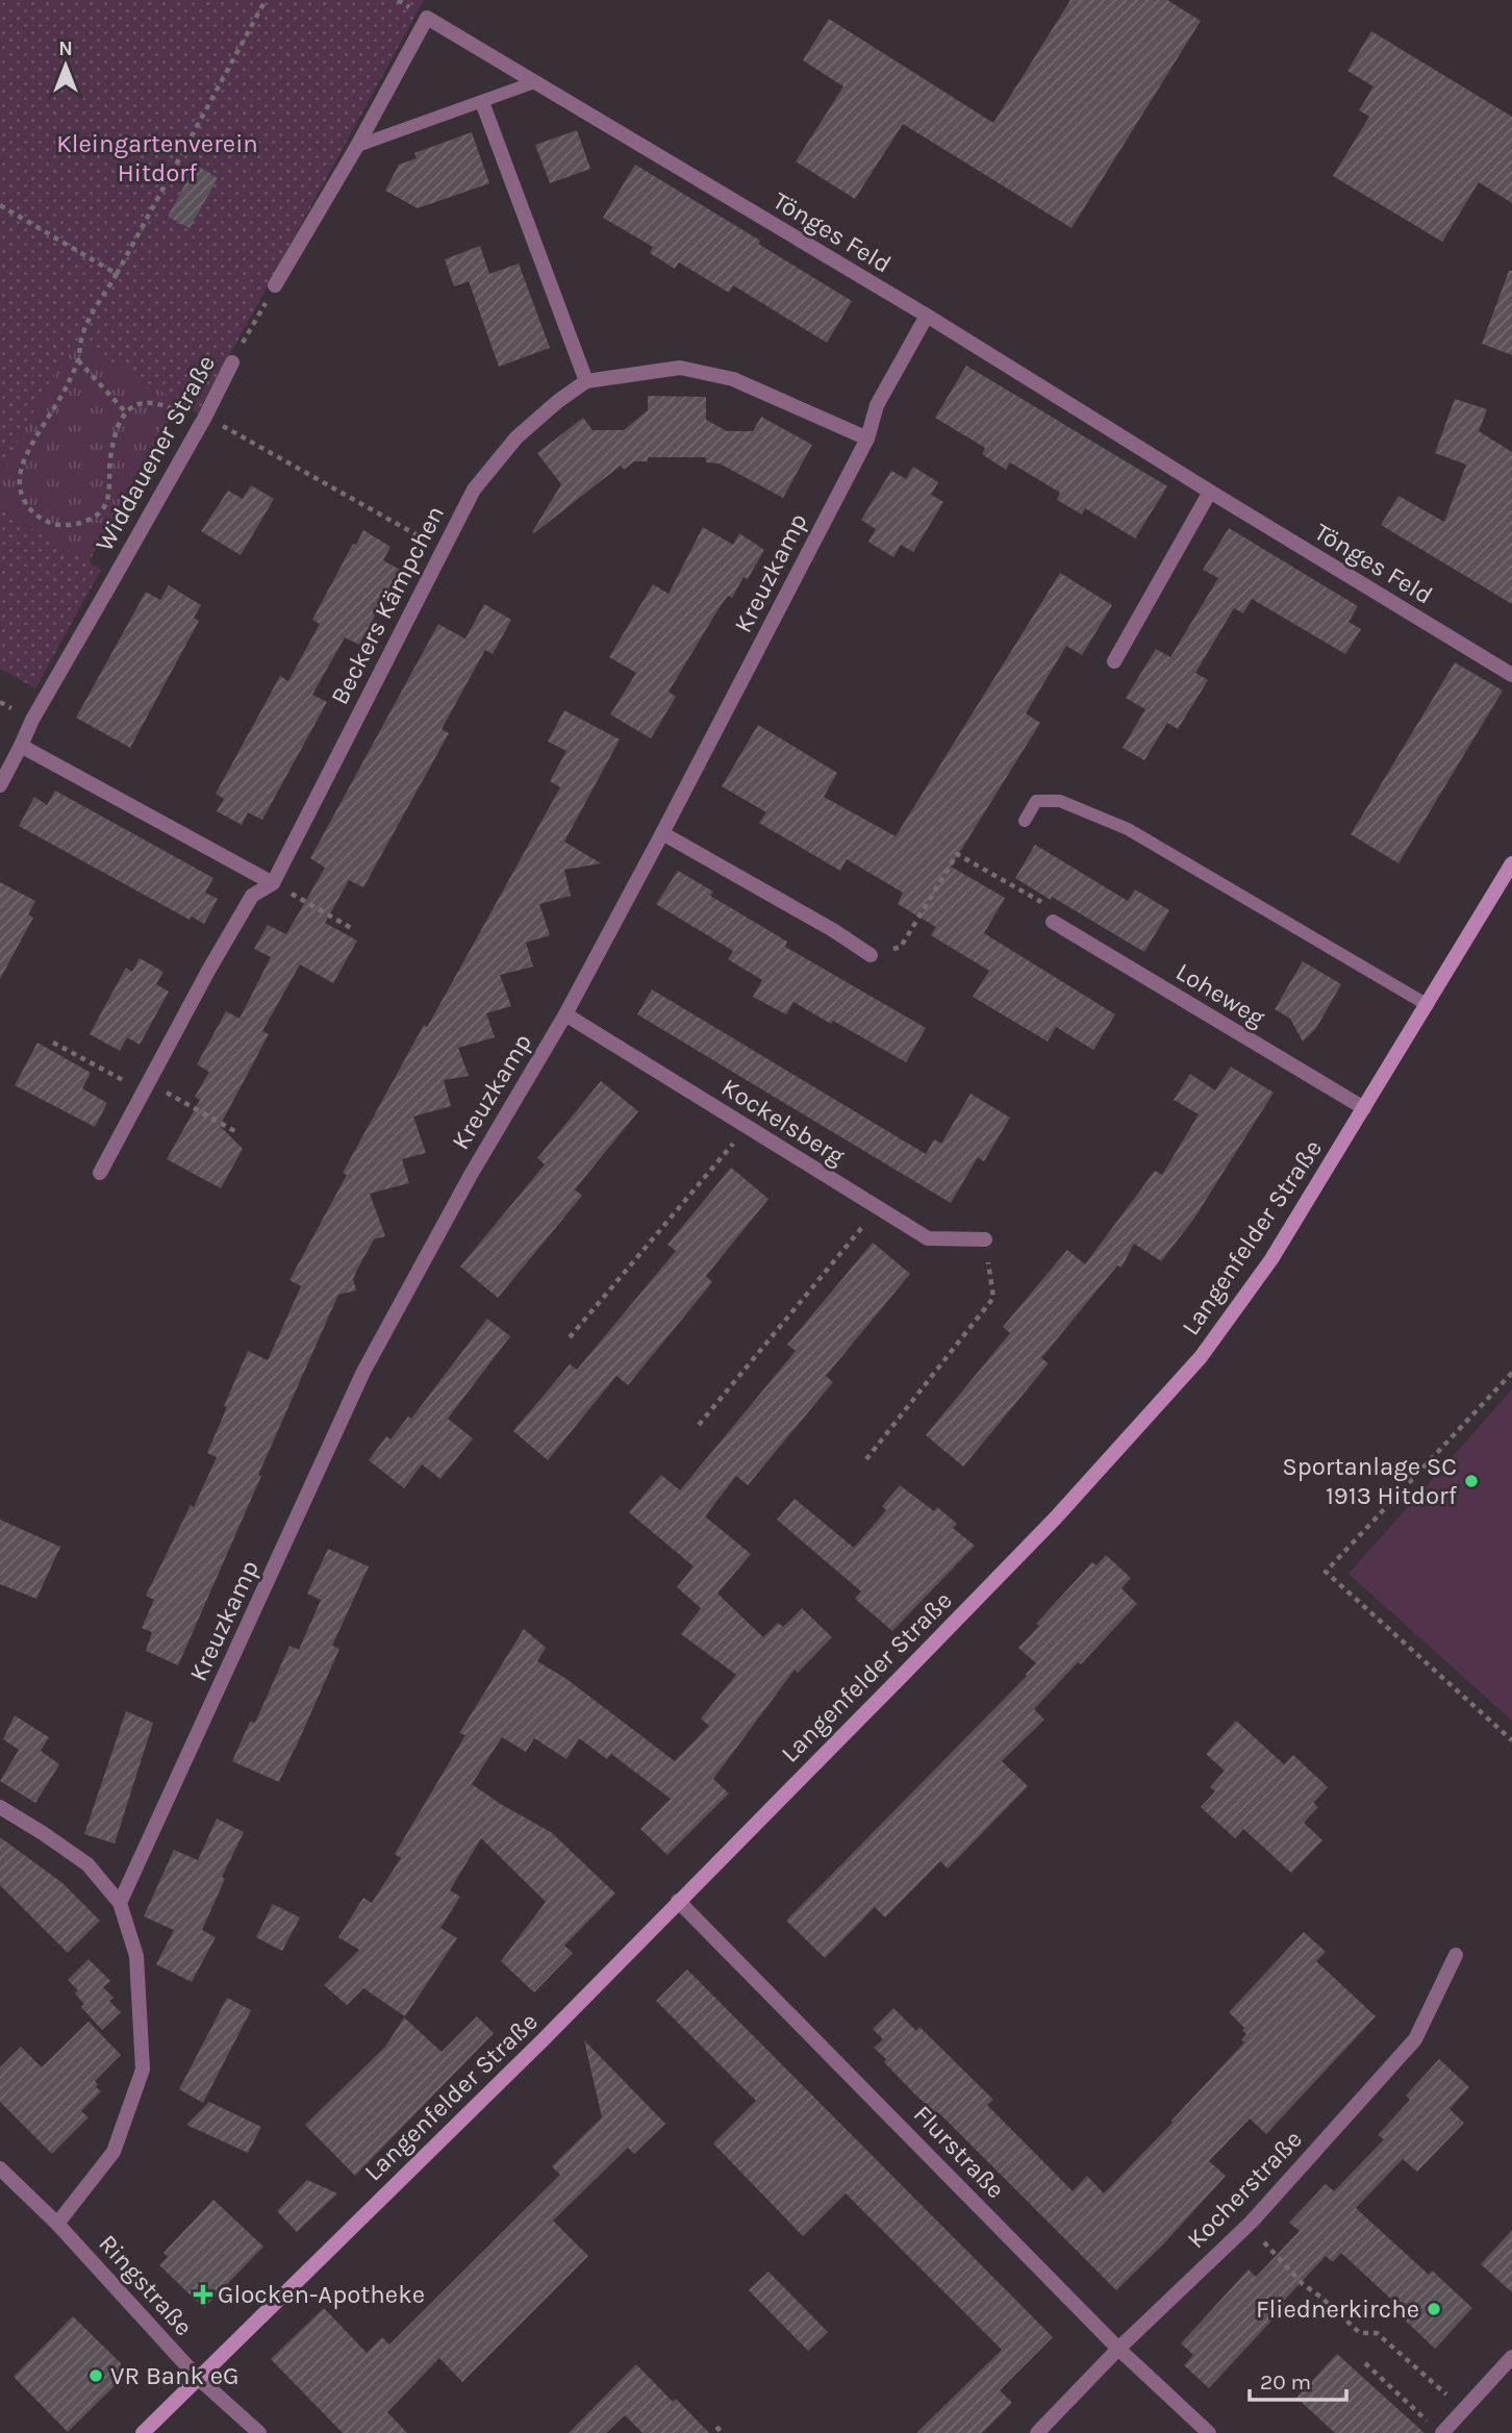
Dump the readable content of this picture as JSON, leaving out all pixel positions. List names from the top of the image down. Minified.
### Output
{"streets":{"street":["Tönges Feld","Widdauener Straße","Kreuzkamp","Beckers Kämpchen","Loheweg","Kockelsberg","Langenfelder Straße","Flurstraße","Kocherstraße","Ringstraße"]},"crossings":[["Tönges Feld","Kreuzkamp"],["Kreuzkamp","Beckers Kämpchen"],["Kreuzkamp","Kockelsberg"],["Loheweg","Langenfelder Straße"],["Langenfelder Straße","Flurstraße"],["Langenfelder Straße","Ringstraße"],["Flurstraße","Kocherstraße"]],"parks":["Kleingartenverein Hitdorf"],"places":{"other":["Sportanlage SC 1913 Hitdorf","Fliednerkirche","VR Bank eG"],"health":["Glocken-Apotheke"]},"scale_bar":"20 m","north":"top"}
